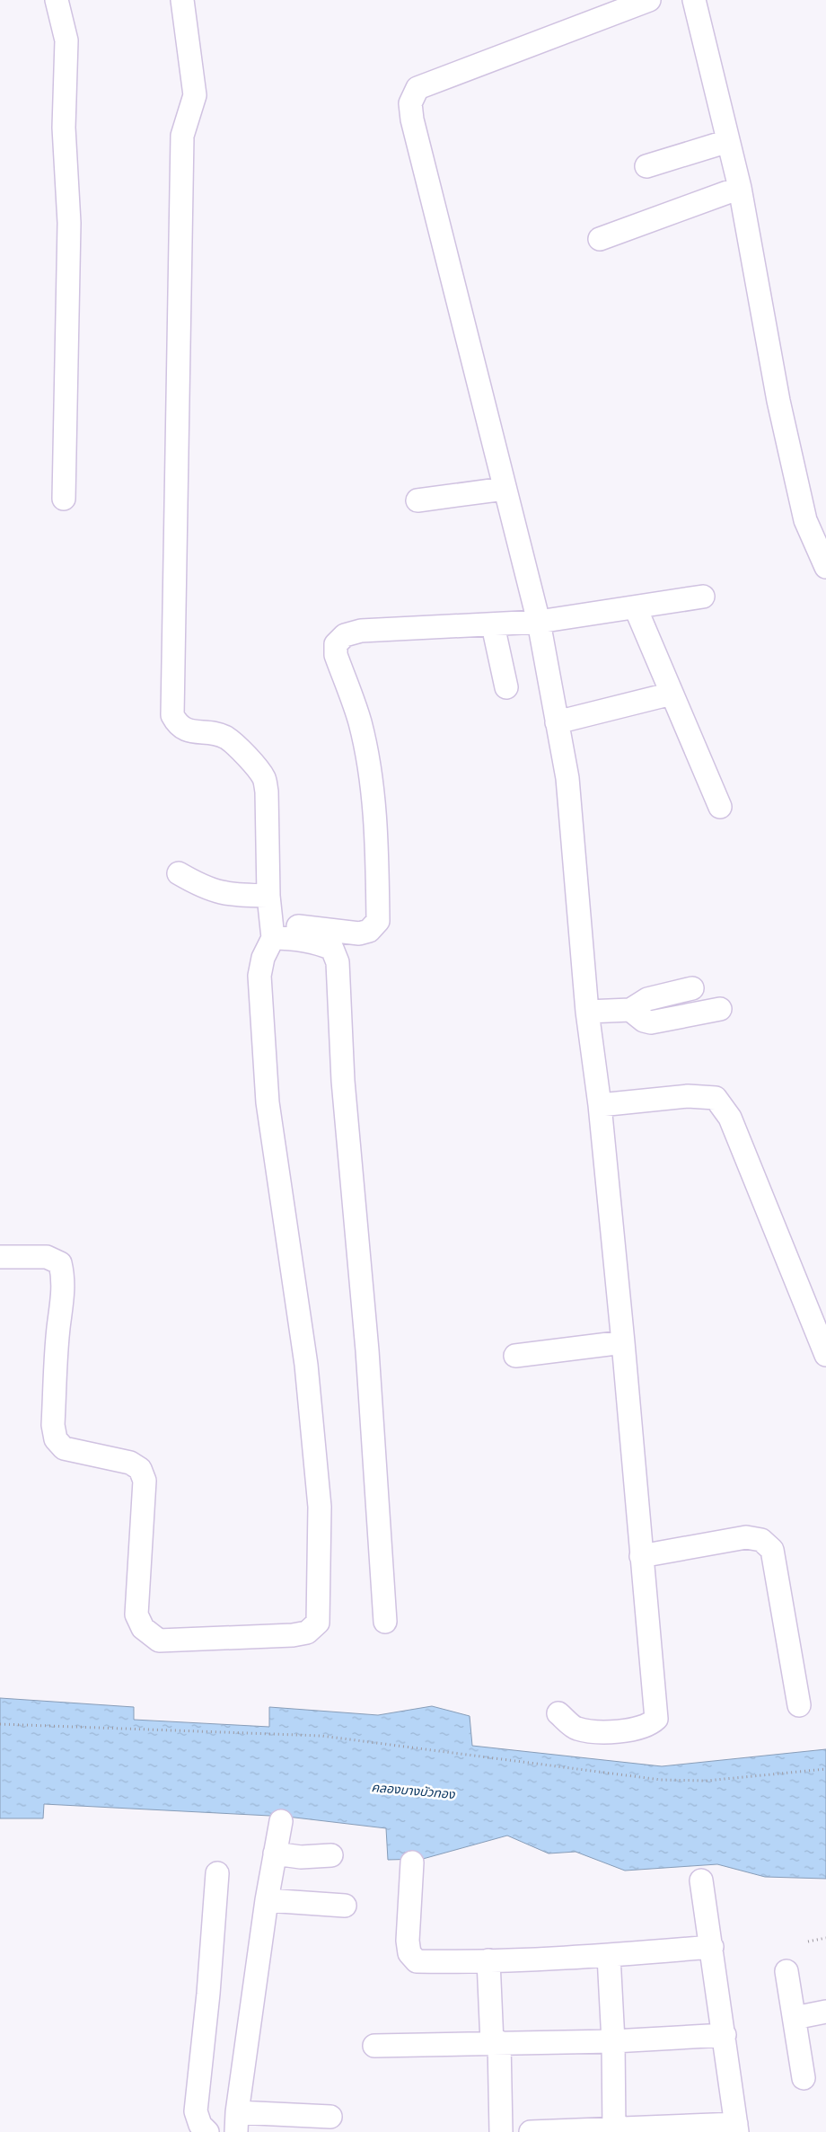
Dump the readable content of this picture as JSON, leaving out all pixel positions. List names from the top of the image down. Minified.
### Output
{"water":["คลองบางบัวทอง"]}
